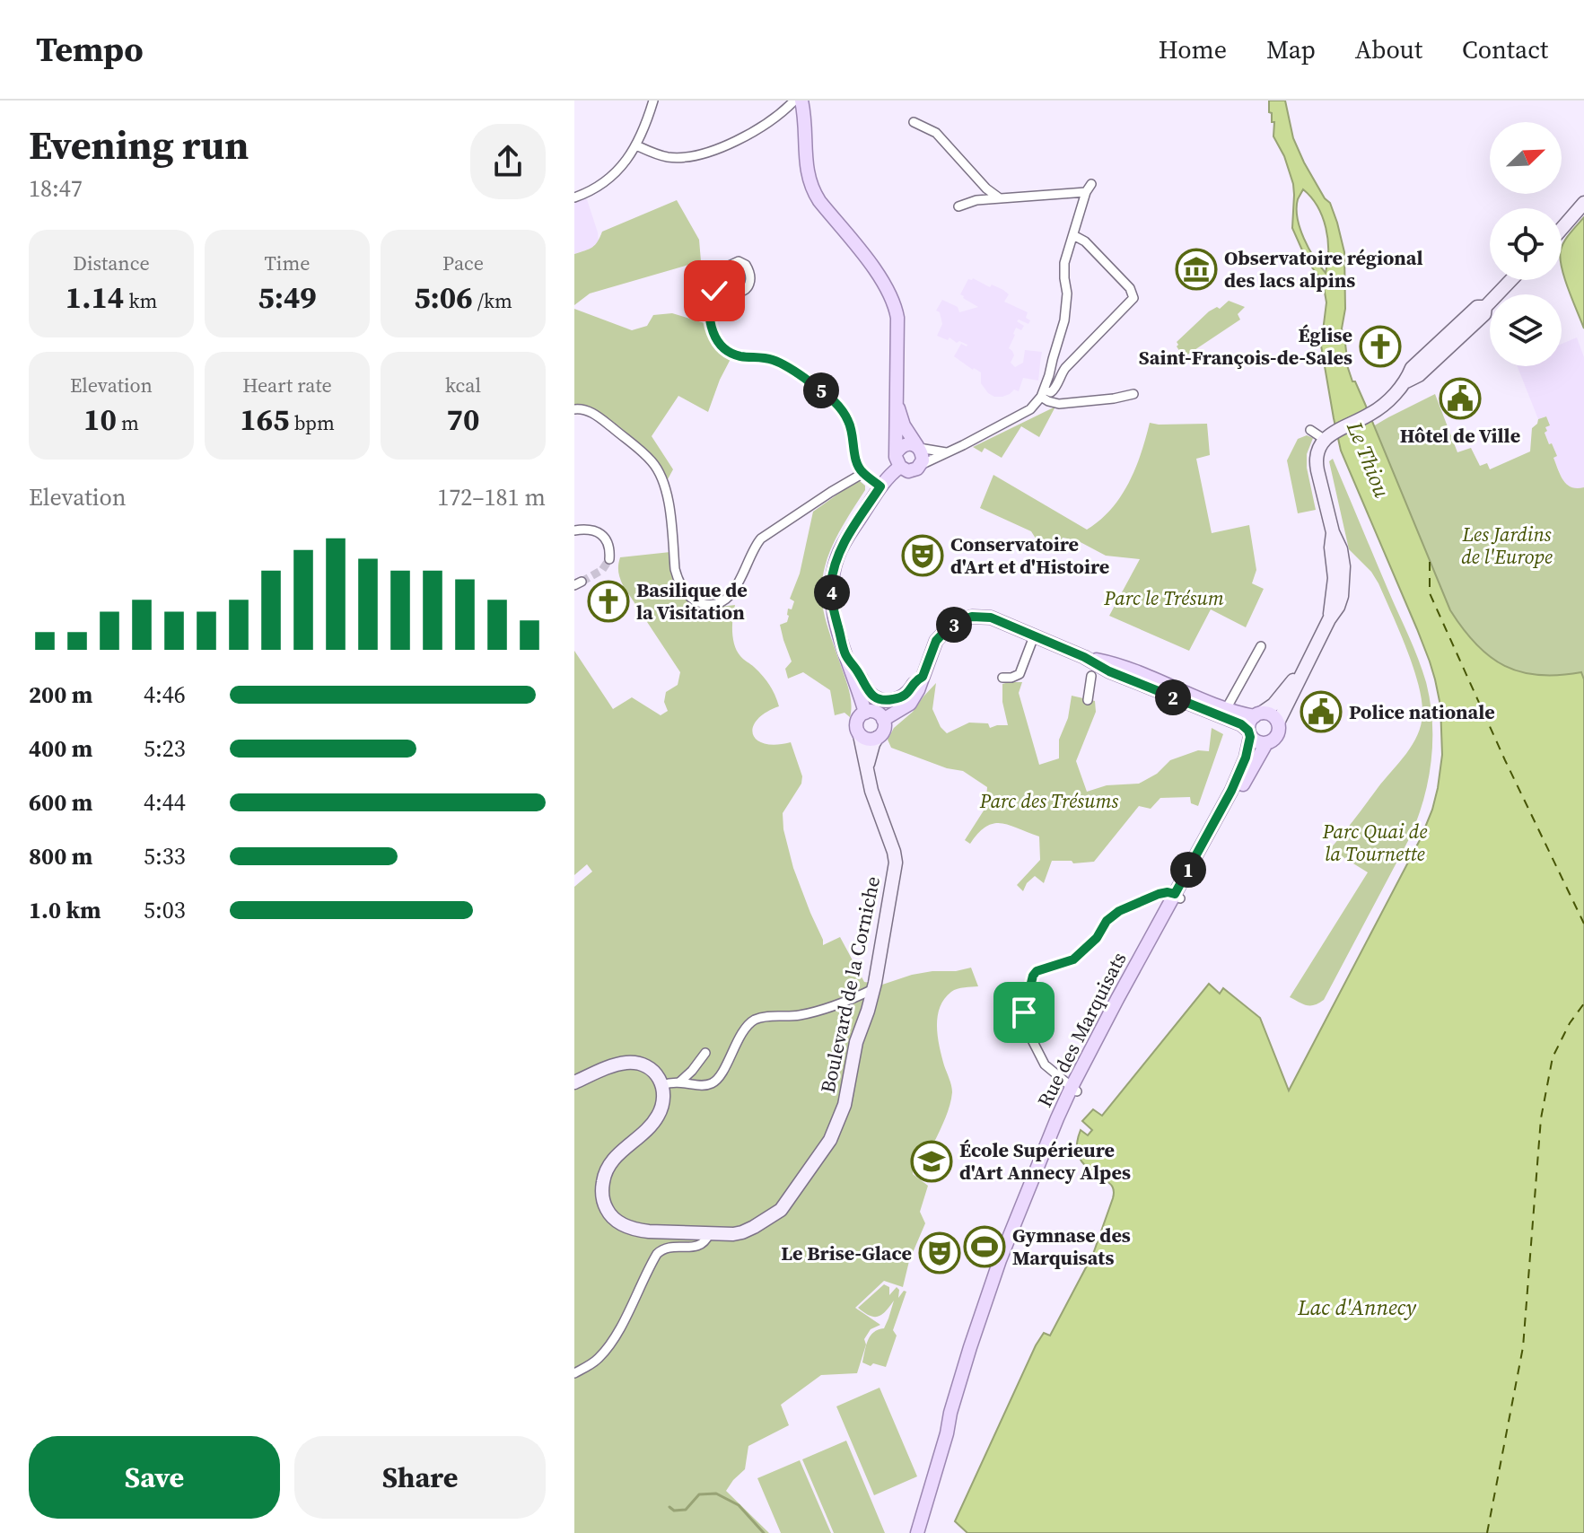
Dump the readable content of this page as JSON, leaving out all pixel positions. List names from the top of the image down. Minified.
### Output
{"streets":{"main road":["Boulevard de la Corniche","Rue des Marquisats"]},"water":["Le Thiou","Lac d'Annecy"],"parks":["Les Jardins de l'Europe","Parc le Trésum","Parc des Trésums","Parc Quai de la Tournette"],"places":{"museum":["Observatoire régional des lacs alpins"],"church":["Église Saint-François-de-Sales","Basilique de la Visitation"],"public building":["Hôtel de Ville","Police nationale"],"theatre":["Conservatoire d'Art et d'Histoire","Le Brise-Glace"],"school or university":["École Supérieure d'Art Annecy Alpes"],"sports":["Gymnase des Marquisats"]},"north":"top right","page":{"header":"Tempo","nav":["Home","Map","About","Contact"],"heading":["Evening run","18:47"],"stats":[["Distance","1.14 km"],["Time","5:49"],["Pace","5:06 /km"],["Elevation","10 m"],["Heart rate","165 bpm"],["kcal","70"]],"pins":["5","4","3","2","1"],"chart":["Elevation","172–181 m"],"list":[{"name":"200 m","note":"4:46"},{"name":"400 m","note":"5:23"},{"name":"600 m","note":"4:44"},{"name":"800 m","note":"5:33"},{"name":"1.0 km","note":"5:03"}],"buttons":["Save","Share"]}}
